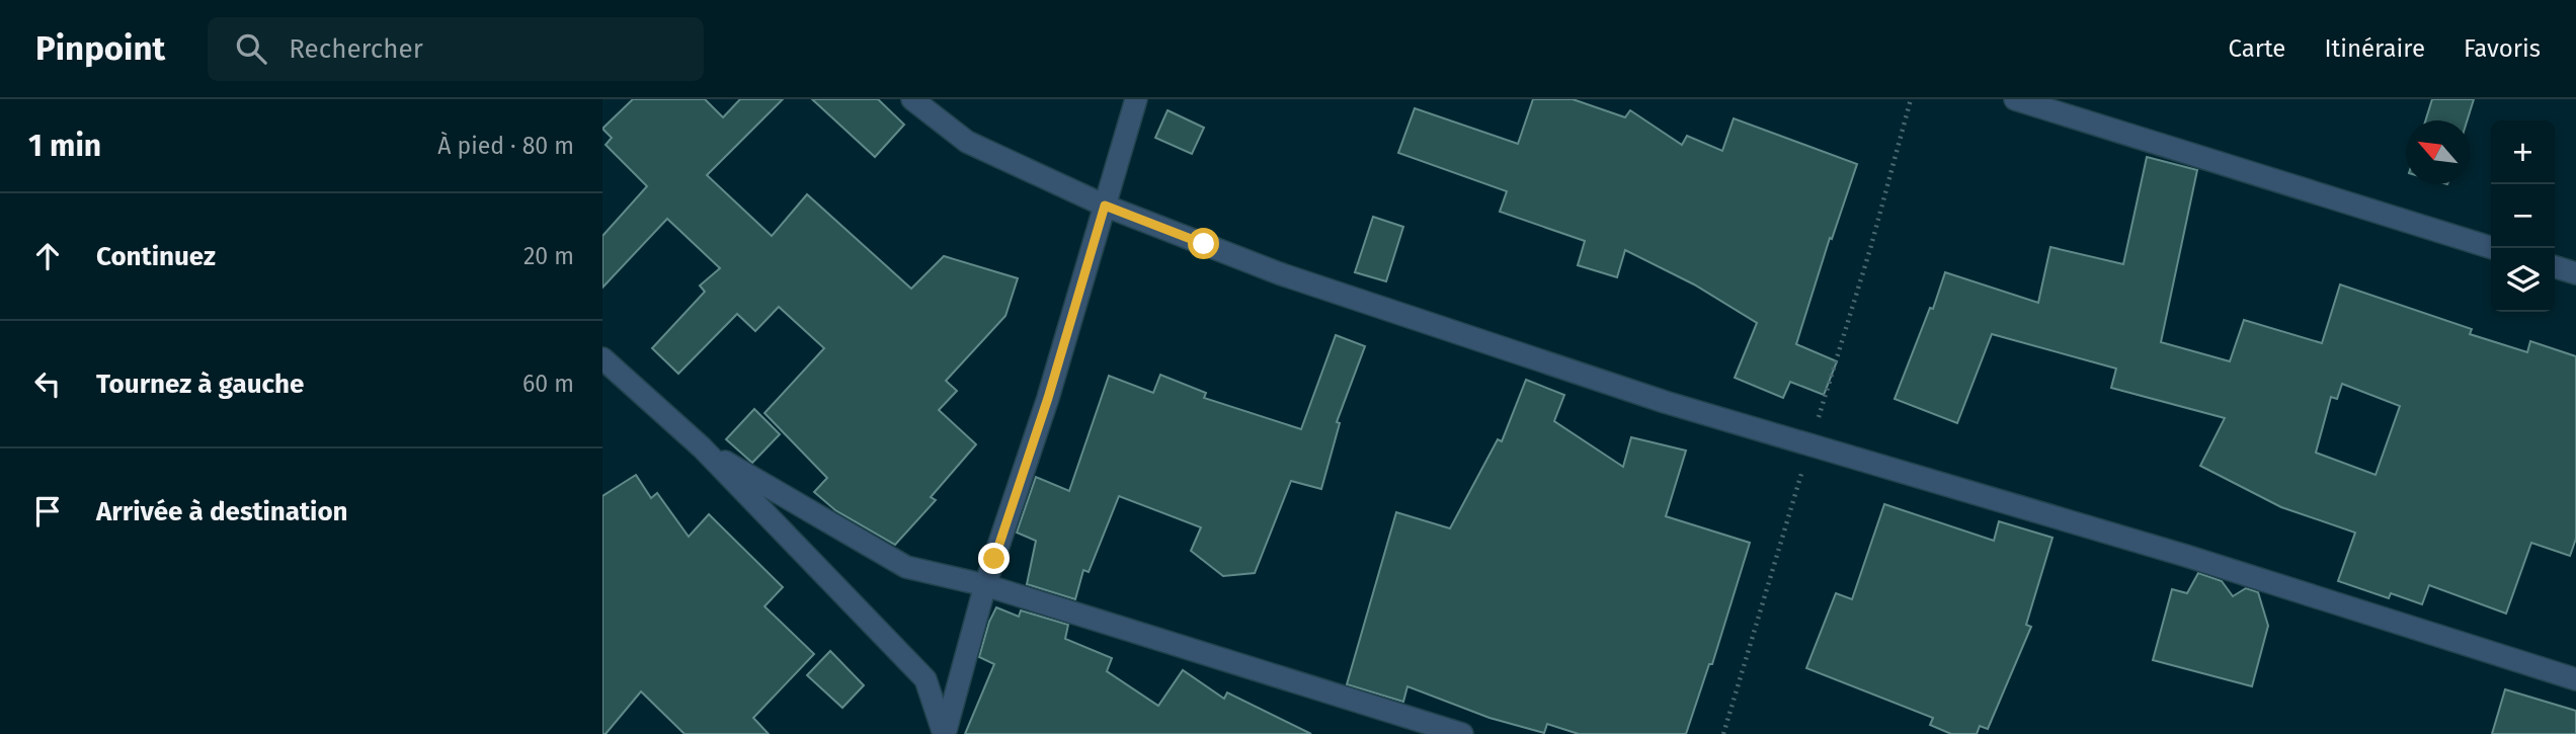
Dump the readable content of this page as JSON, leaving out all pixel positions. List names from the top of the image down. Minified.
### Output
{"north":"top left","page":{"header":"Pinpoint","search":"Rechercher","nav":["Carte","Itinéraire","Favoris"],"heading":["1 min","À pied · 80 m"],"map_buttons":["+","−"],"list":[["Continuez","20 m"],["Tournez à gauche","60 m"],"Arrivée à destination"]}}
